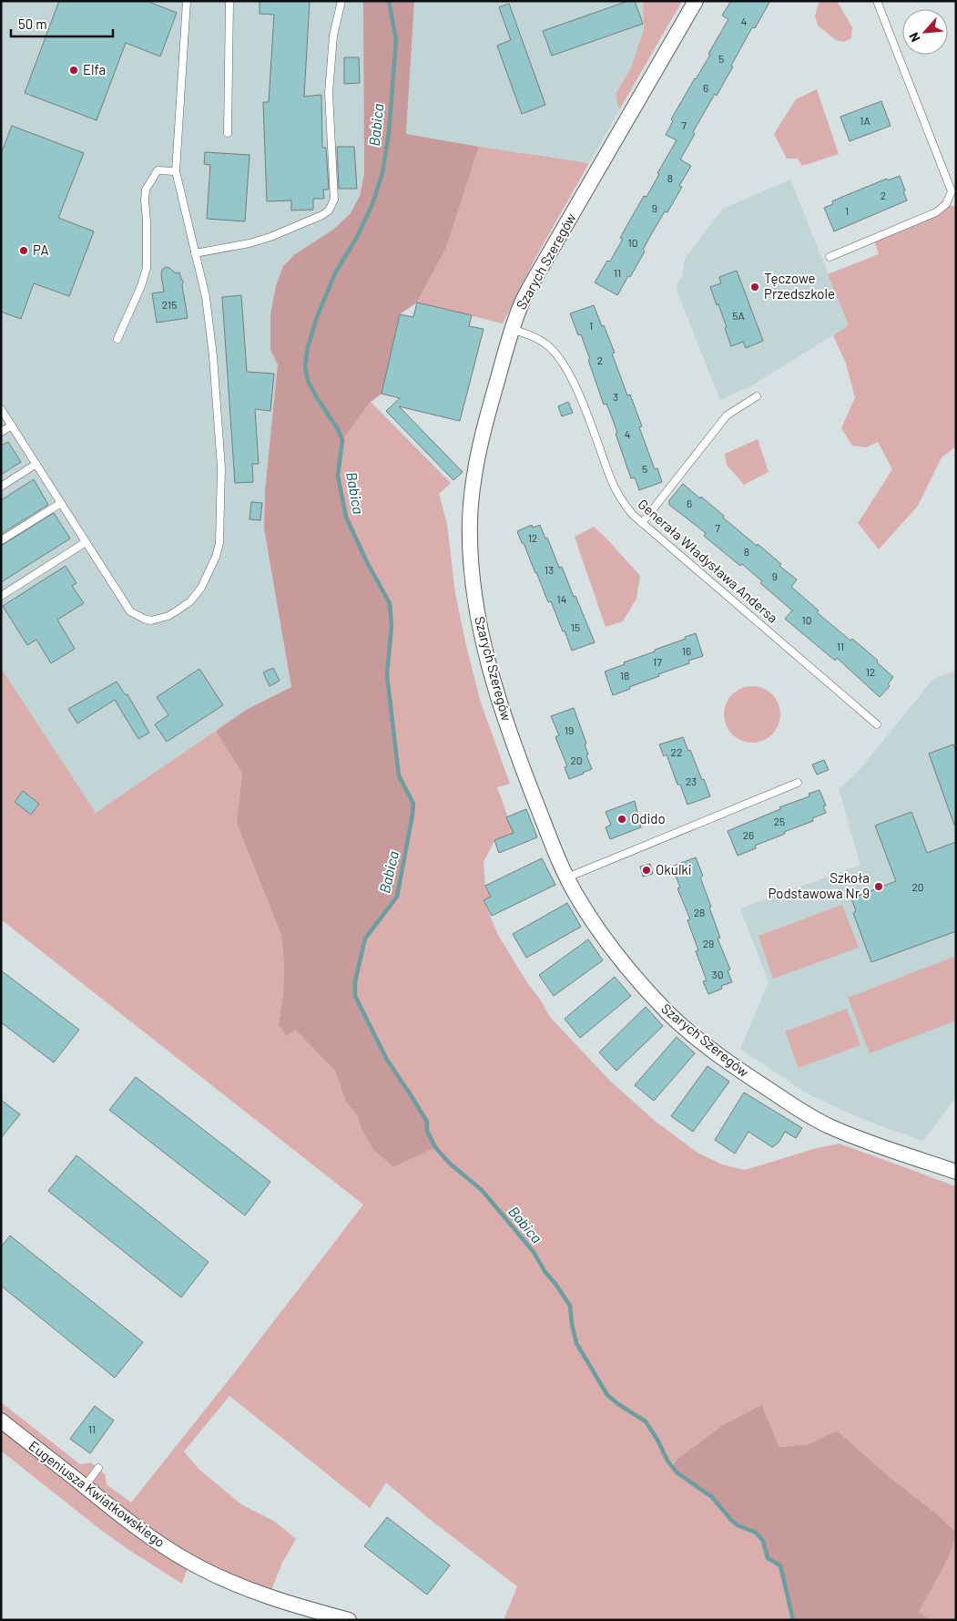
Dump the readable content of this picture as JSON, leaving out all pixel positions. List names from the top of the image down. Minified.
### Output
{"streets":{"street":["Szarych Szeregów","Eugeniusza Kwiatkowskiego"],"lane":["Generała Władysława Andersa"]},"crossings":[["Szarych Szeregów","Generała Władysława Andersa"]],"water":["Babica"],"places":["Elfa","PA","Tęczowe Przedszkole","Odido","Okulki","Szkoła Podstawowa Nr 9"],"house_numbers":["4","5","6","1A","7","8","2","9","1","10","11","215","5A","1","2","3","4","5","6","7","12","8","13","9","14","10","15","11","16","17","12","18","19","22","20","23","25","26","20","28","29","30","11"],"scale_bar":"50 m","north":"bottom left"}
